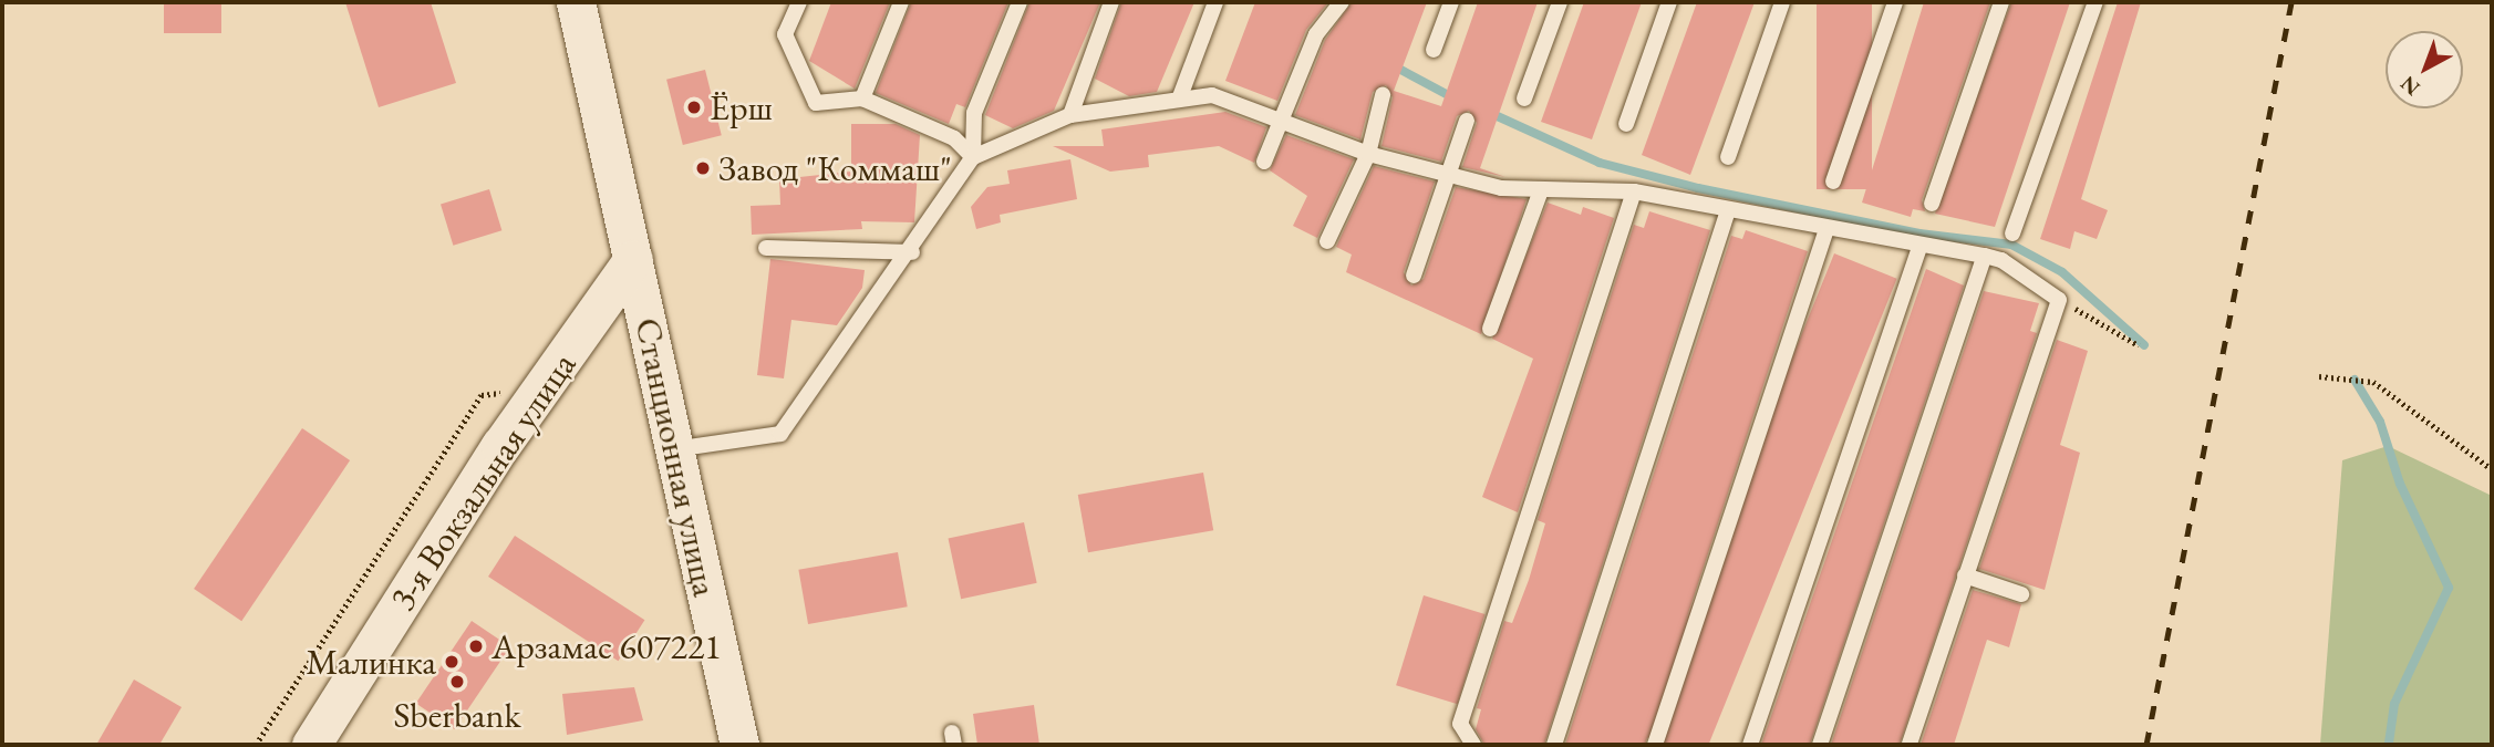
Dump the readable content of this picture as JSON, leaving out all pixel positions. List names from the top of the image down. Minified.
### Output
{"streets":{"street":["Станционная улица","3-я Вокзальная улица"]},"crossings":[["Станционная улица","3-я Вокзальная улица"]],"places":["Ёрш","Завод \"Коммаш\"","Арзамас 607221","Малинка","Sberbank"],"north":"bottom left"}
